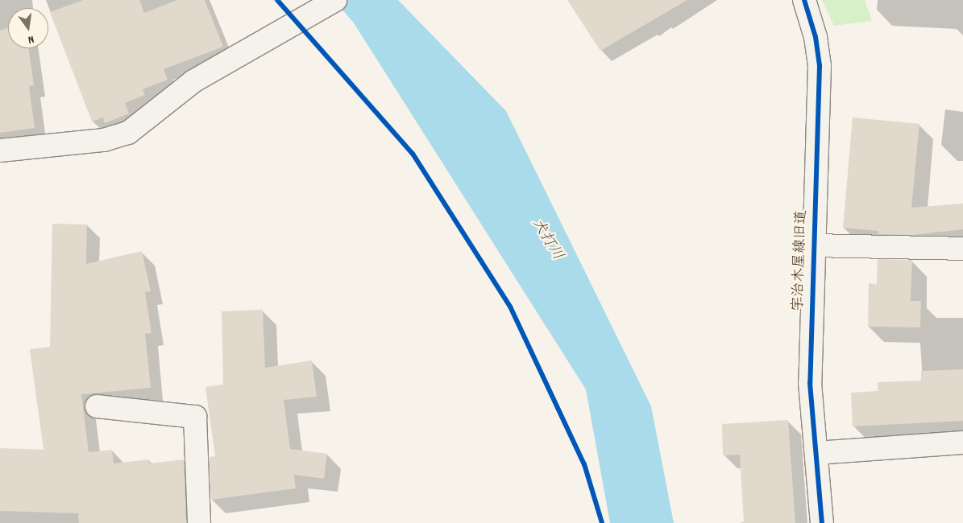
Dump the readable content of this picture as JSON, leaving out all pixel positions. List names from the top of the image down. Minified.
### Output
{"streets":{"street":["宇治木屋線旧道"]},"water":["犬打川"],"north":"bottom"}
